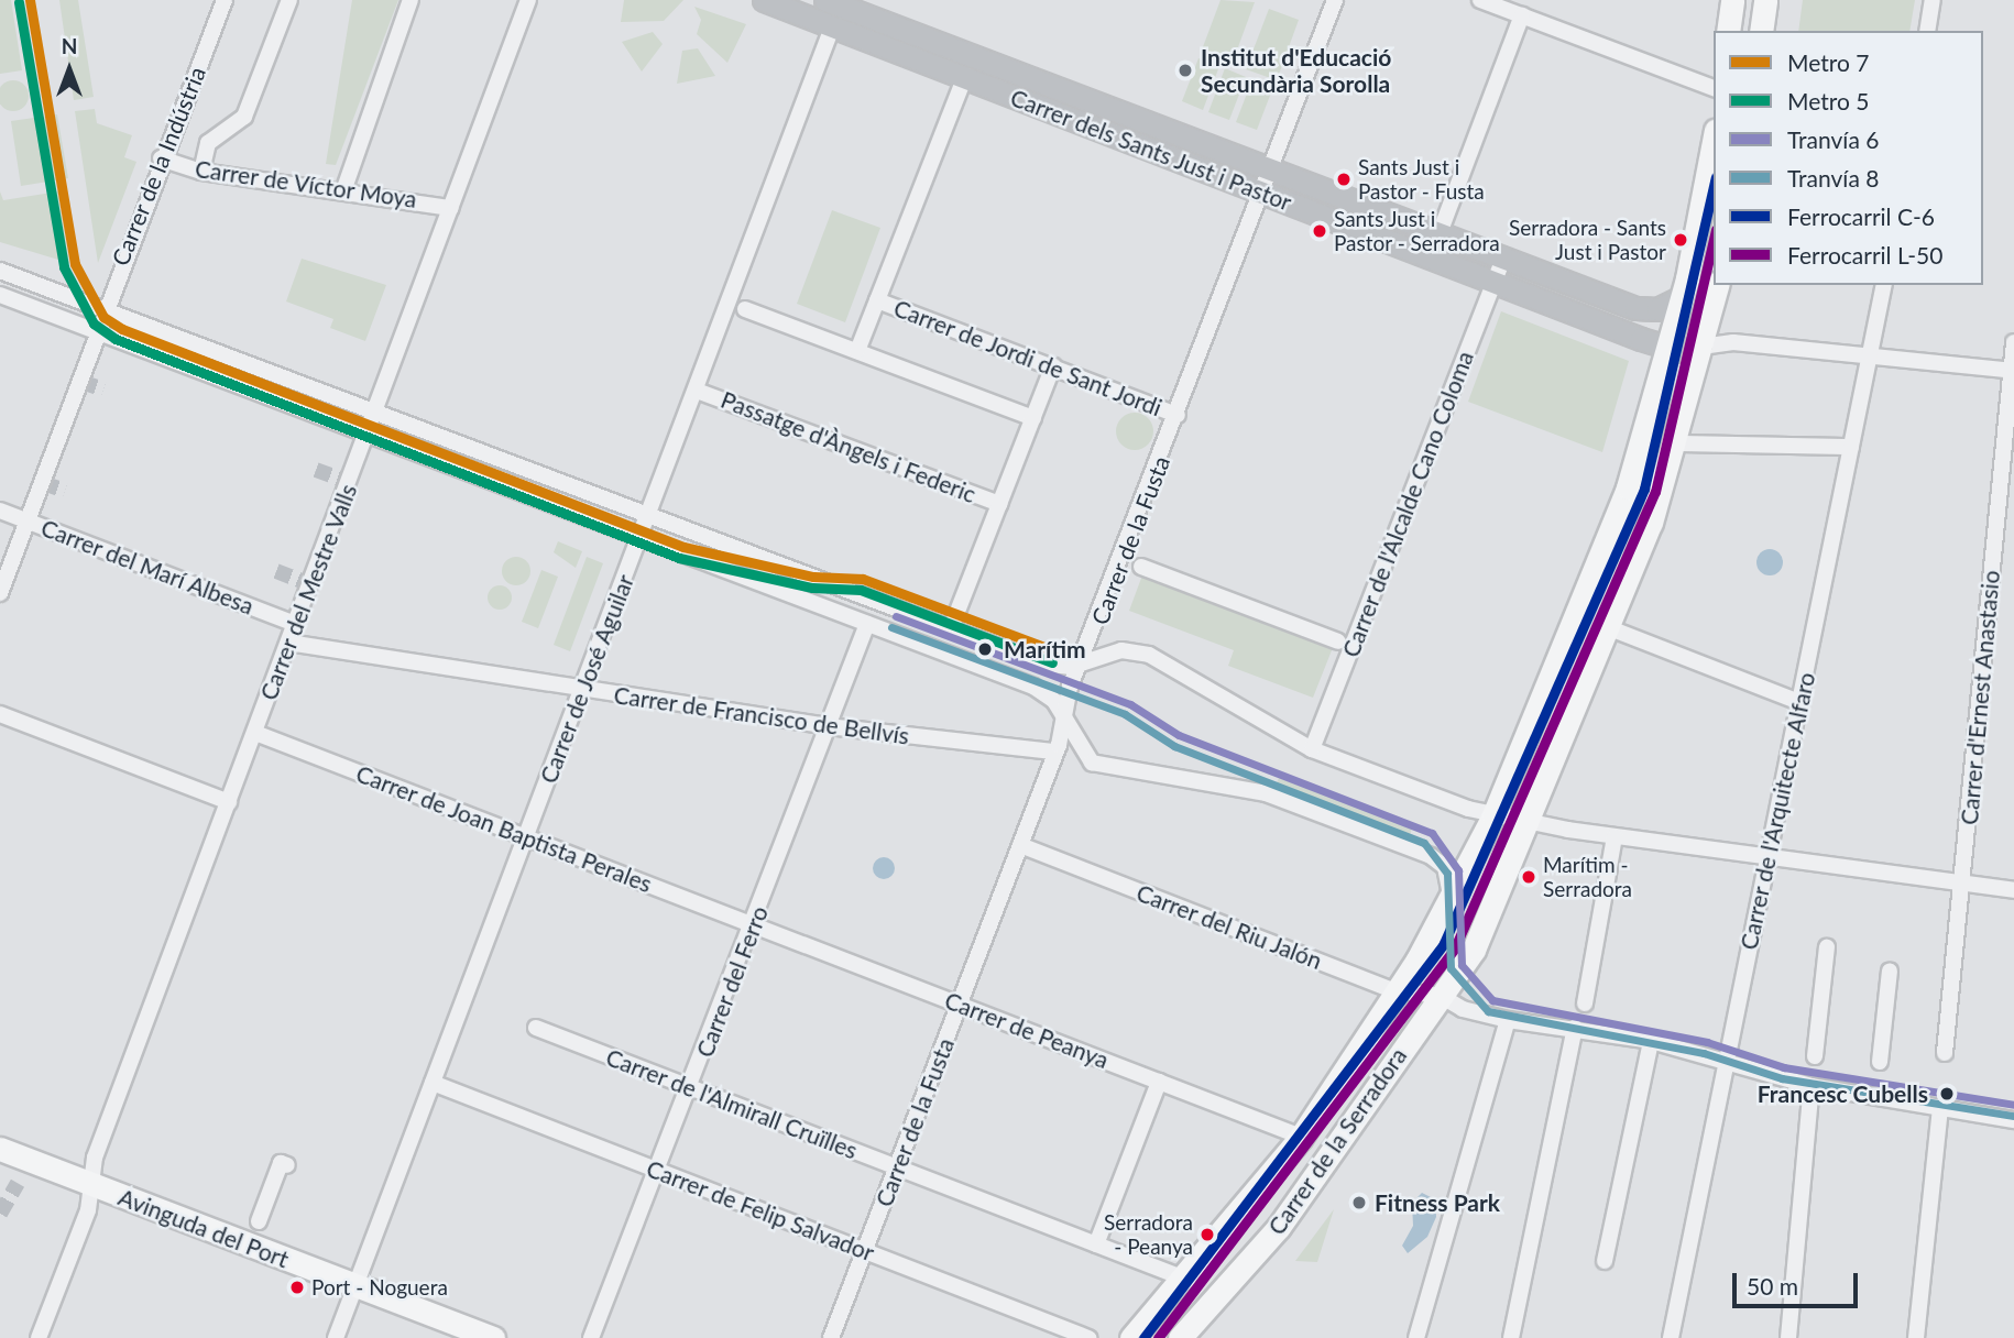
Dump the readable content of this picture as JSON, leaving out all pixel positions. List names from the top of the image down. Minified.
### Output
{"streets":{"main road":["Carrer de la Serradora","Avinguda del Port"],"street":["Carrer dels Sants Just i Pastor","Carrer de la Indústria","Carrer de Víctor Moya","Carrer de Jordi de Sant Jordi","Passatge d'Àngels i Federic","Carrer de l'Alcalde Cano Coloma","Carrer de la Fusta","Carrer del Marí Albesa","Carrer del Mestre Valls","Carrer de José Aguilar","Carrer d'Ernest Anastasio","Carrer de Francisco de Bellvís","Carrer de l'Arquitecte Alfaro","Carrer de Joan Baptista Perales","Carrer del Riu Jalón","Carrer del Ferro","Carrer de Peanya","Carrer de l'Almirall Cruïlles","Carrer de Felip Salvador"]},"crossings":[["Carrer dels Sants Just i Pastor","Carrer de l'Alcalde Cano Coloma"],["Carrer dels Sants Just i Pastor","Carrer de la Fusta"],["Carrer dels Sants Just i Pastor","Carrer de José Aguilar"],["Carrer dels Sants Just i Pastor","Carrer de la Serradora"],["Carrer de la Indústria","Carrer de Víctor Moya"],["Carrer de la Indústria","Carrer del Marí Albesa"],["Carrer de Víctor Moya","Carrer del Mestre Valls"],["Carrer de Jordi de Sant Jordi","Carrer de la Fusta"],["Passatge d'Àngels i Federic","Carrer de José Aguilar"],["Carrer de la Fusta","Carrer de Francisco de Bellvís"],["Carrer de la Fusta","Carrer del Riu Jalón"],["Carrer de la Fusta","Carrer de Peanya"],["Carrer de la Fusta","Carrer de l'Almirall Cruïlles"],["Carrer de la Fusta","Carrer de Felip Salvador"],["Carrer del Marí Albesa","Carrer del Mestre Valls"],["Carrer del Mestre Valls","Carrer de Francisco de Bellvís"],["Carrer del Mestre Valls","Carrer de Joan Baptista Perales"],["Carrer del Mestre Valls","Avinguda del Port"],["Carrer de José Aguilar","Carrer de Francisco de Bellvís"],["Carrer de José Aguilar","Carrer de Joan Baptista Perales"],["Carrer de José Aguilar","Carrer de Felip Salvador"],["Carrer de José Aguilar","Avinguda del Port"],["Carrer de Francisco de Bellvís","Carrer del Ferro"],["Carrer de l'Arquitecte Alfaro","Carrer del Riu Jalón"],["Carrer de Joan Baptista Perales","Carrer del Ferro"],["Carrer de Joan Baptista Perales","Carrer de Peanya"],["Carrer del Riu Jalón","Carrer de la Serradora"],["Carrer del Ferro","Carrer de Peanya"],["Carrer del Ferro","Carrer de l'Almirall Cruïlles"],["Carrer del Ferro","Carrer de Felip Salvador"],["Carrer de Peanya","Carrer de la Serradora"],["Carrer de l'Almirall Cruïlles","Carrer de la Serradora"]],"places":["Institut d'Educació Secundària Sorolla","Sants Just i Pastor - Fusta","Sants Just i Pastor - Serradora","Serradora - Sants Just i Pastor","Marítim","Marítim - Serradora","Francesc Cubells","Fitness Park","Serradora - Peanya","Port - Noguera"],"lines":["metro line 7","metro line 5","rail line C-6","rail line L-50","tram line 6","tram line 8"],"legend":["Metro 7","Metro 5","Tranvía 6","Tranvía 8","Ferrocarril C-6","Ferrocarril L-50"],"scale_bar":"50 m","north":"top"}
